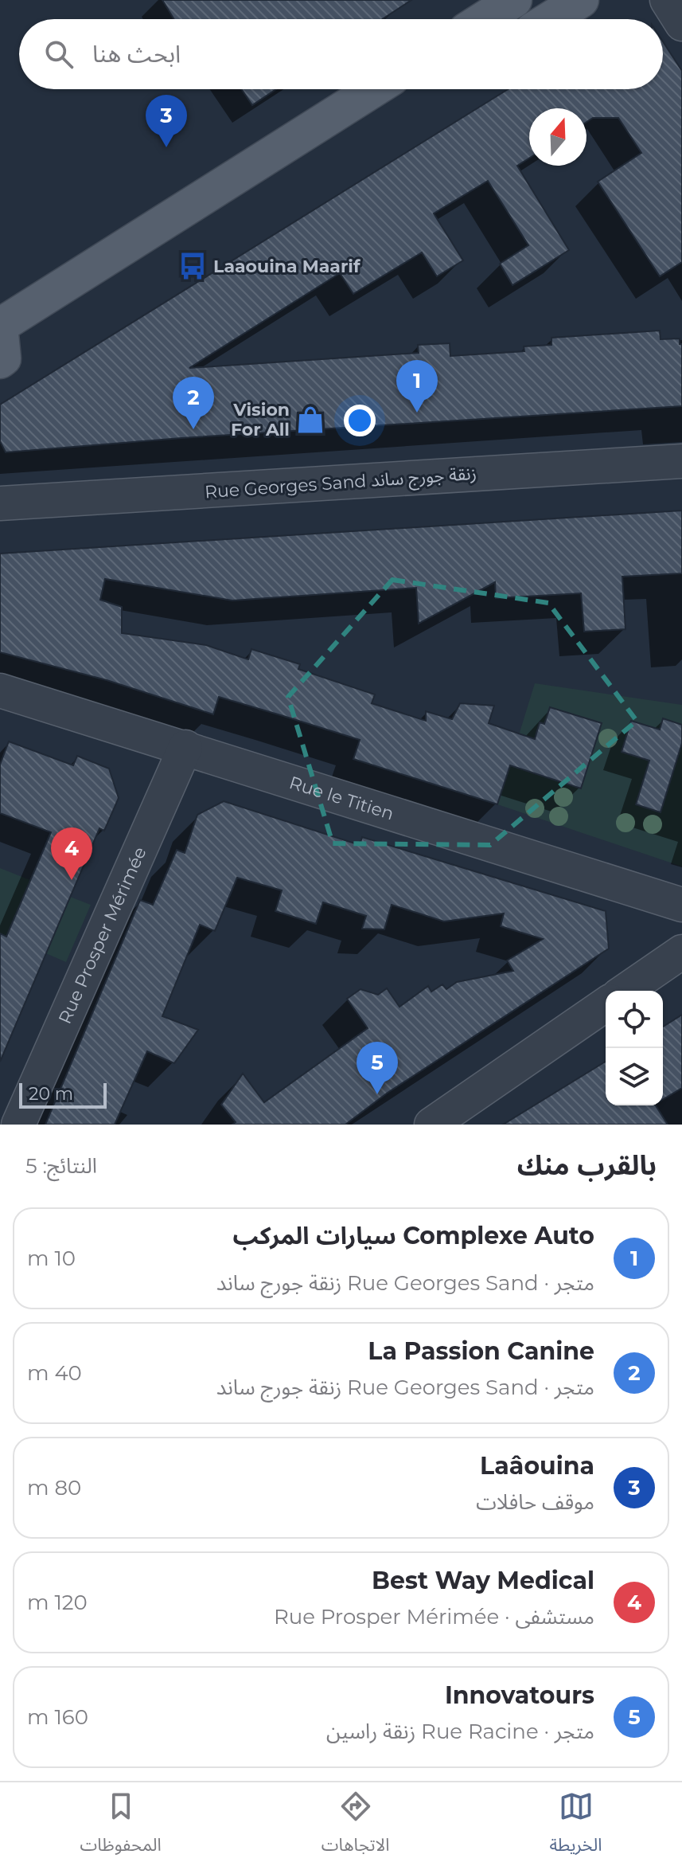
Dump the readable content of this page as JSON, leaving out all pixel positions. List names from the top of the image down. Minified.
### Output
{"streets":{"street":["Rue Georges Sand زنقة جورج ساند","Rue le Titien","Rue Prosper Mérimée"]},"crossings":[["Rue le Titien","Rue Prosper Mérimée"]],"places":{"bus stop":["Laaouina Maarif"],"shop":["Vision For All"]},"scale_bar":"20 m","north":"top","page":{"search":"ابحث هنا","pins":["3","1","2","4","5"],"scale":"20 m","heading":["بالقرب منك","النتائج: 5"],"list":[{"mark":"1","name":"Complexe Auto سيارات المركب","note":"متجر · Rue Georges Sand زنقة جورج ساند","value":"10 m"},{"mark":"2","name":"La Passion Canine","note":"متجر · Rue Georges Sand زنقة جورج ساند","value":"40 m"},{"mark":"3","name":"Laâouina","note":"موقف حافلات","value":"80 m"},{"mark":"4","name":"Best Way Medical","note":"مستشفى · Rue Prosper Mérimée","value":"120 m"},{"mark":"5","name":"Innovatours","note":"متجر · Rue Racine زنقة راسين","value":"160 m"}],"nav":["الخريطة","الاتجاهات","المحفوظات"]}}
